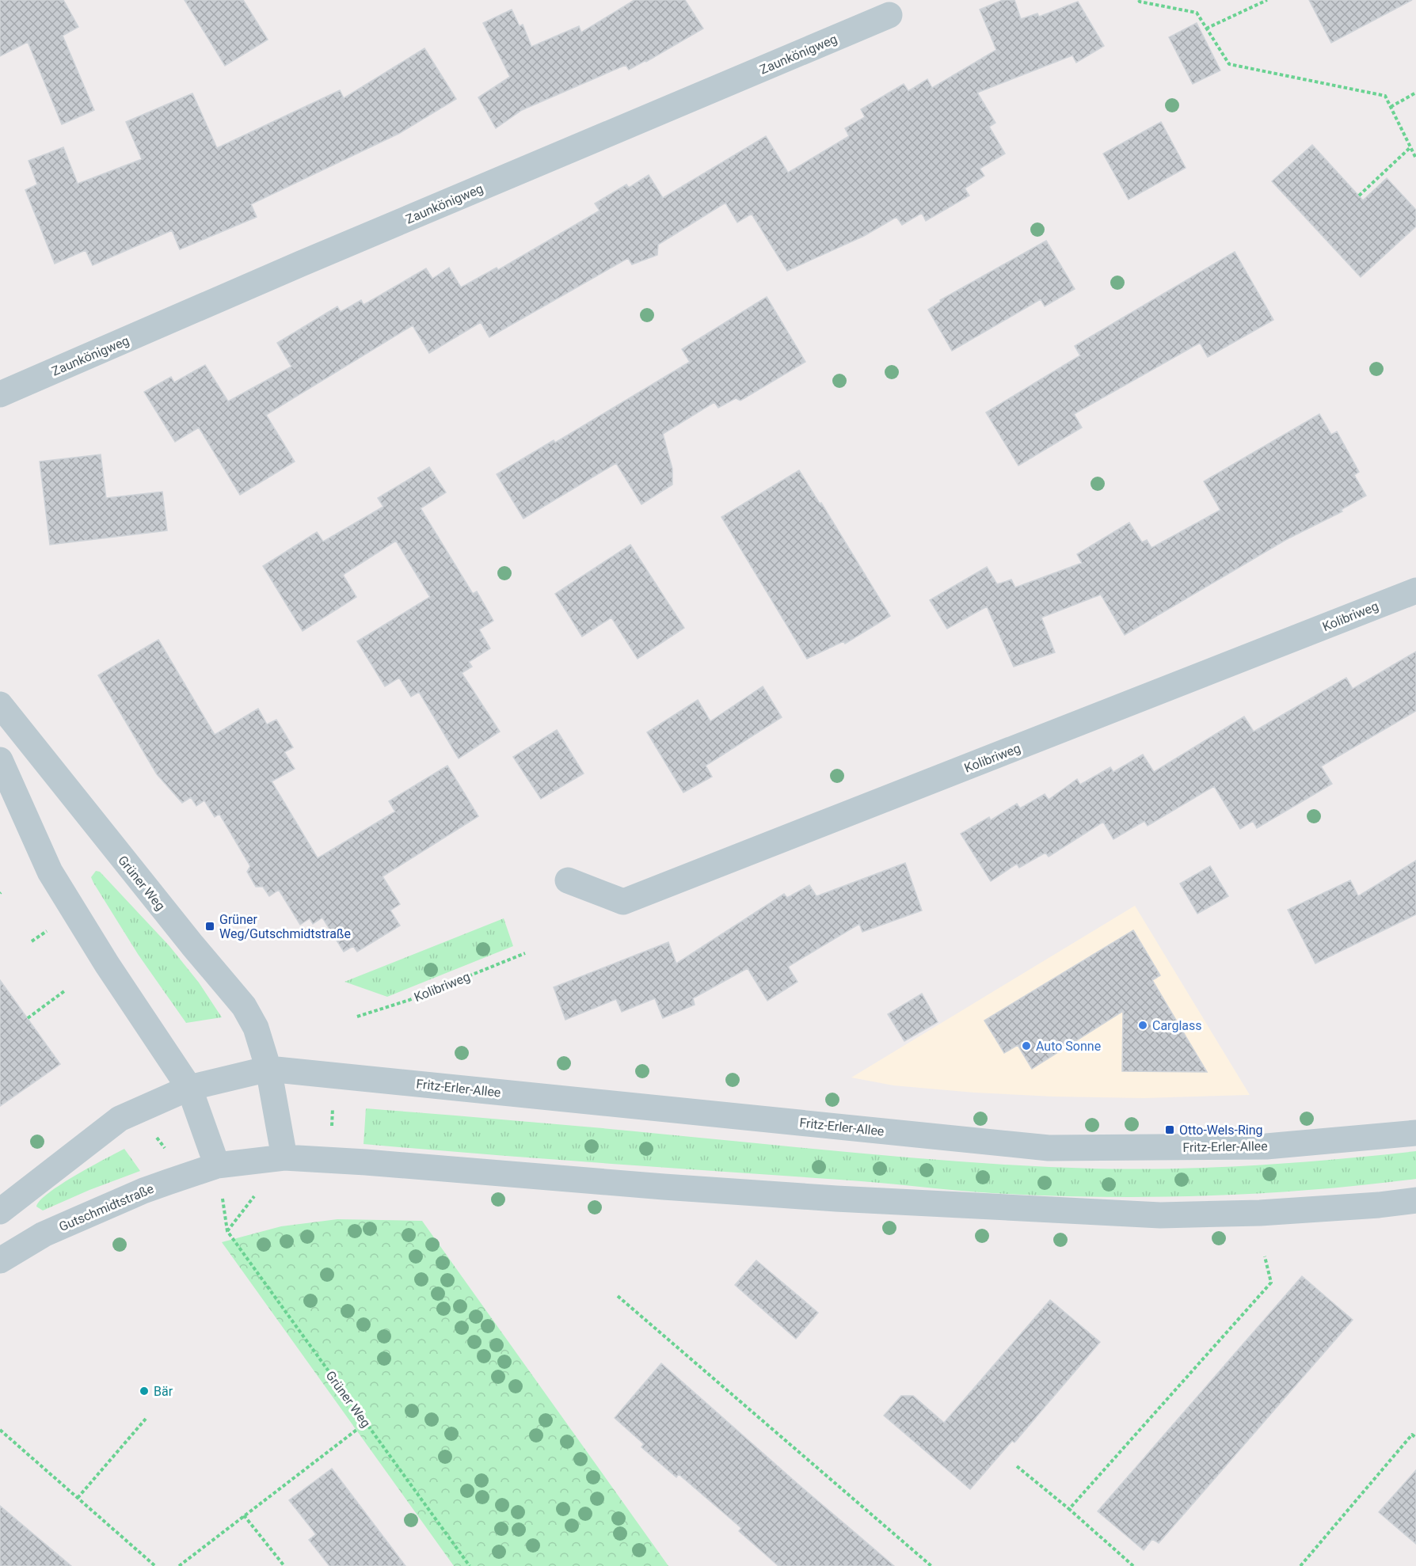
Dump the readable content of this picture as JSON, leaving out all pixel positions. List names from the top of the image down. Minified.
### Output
{"streets":{"street":["Zaunkönigweg","Kolibriweg","Grüner Weg","Fritz-Erler-Allee","Gutschmidtstraße"]},"crossings":[["Grüner Weg","Fritz-Erler-Allee"]],"places":{"transit":["Grüner Weg/Gutschmidtstraße","Otto-Wels-Ring"],"other":["Carglass","Auto Sonne","Bär"]}}
